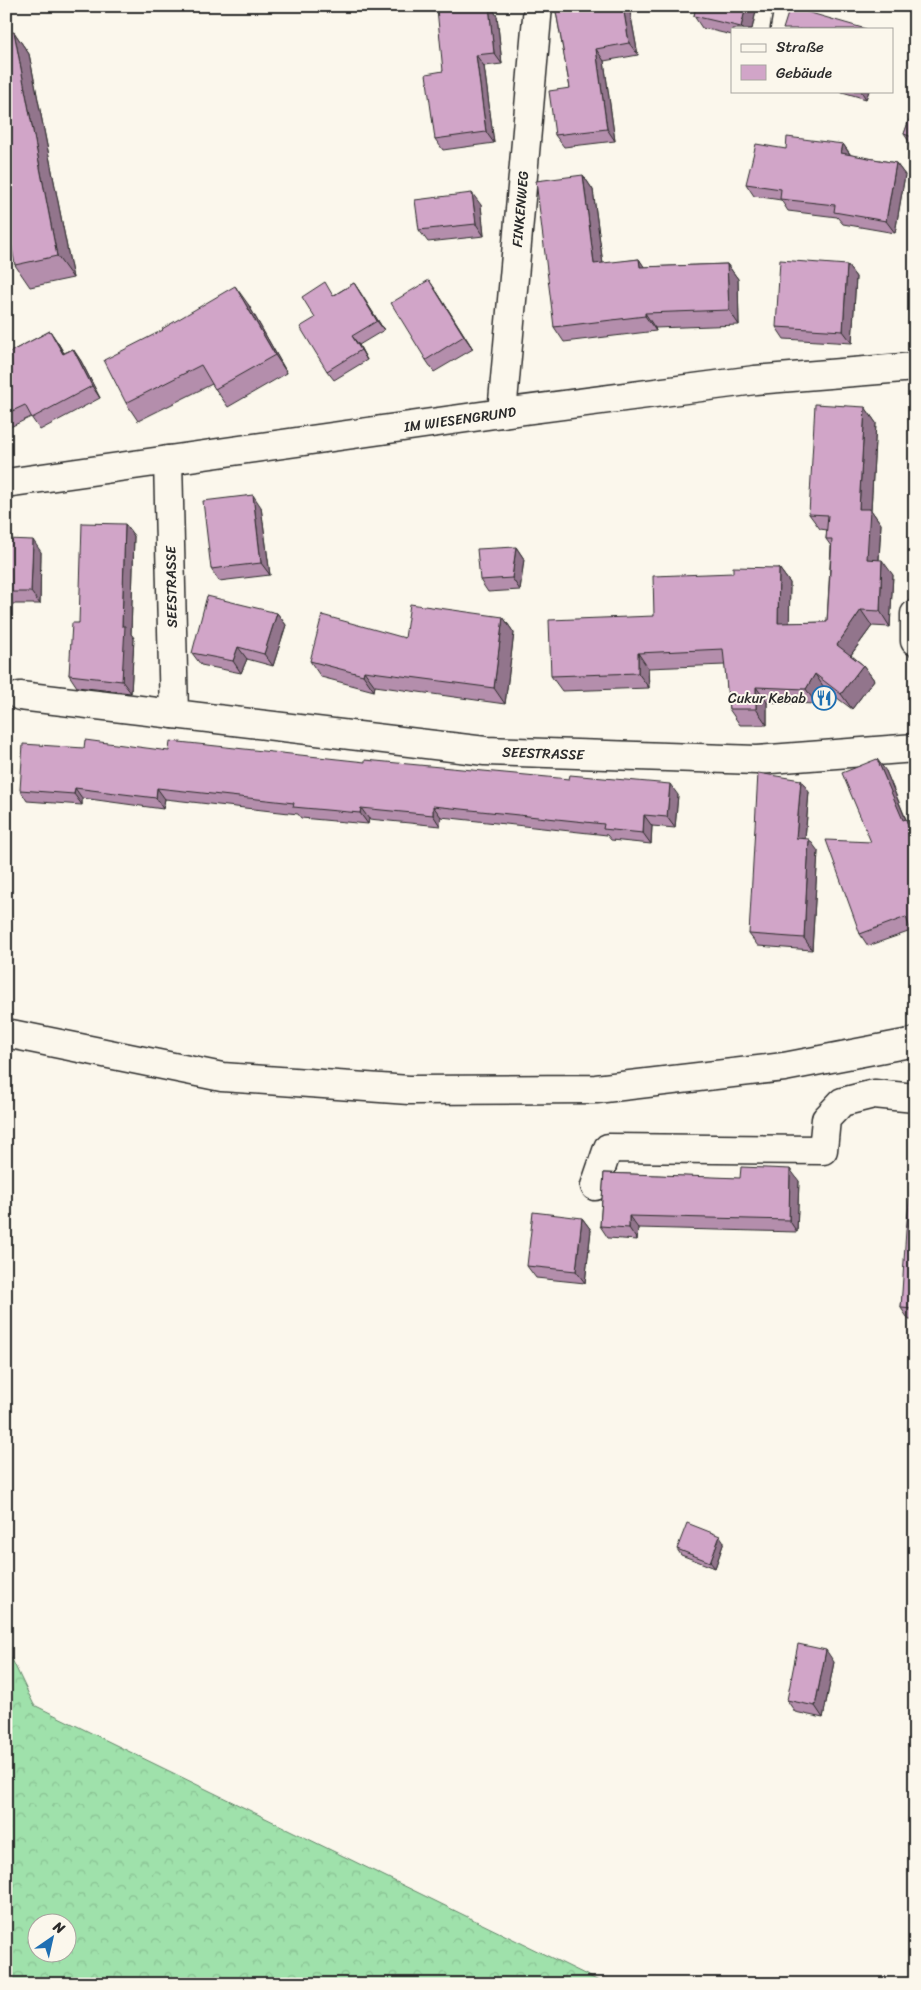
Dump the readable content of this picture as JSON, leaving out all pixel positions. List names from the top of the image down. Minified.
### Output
{"streets":{"street":["FINKENWEG","IM WIESENGRUND","SEESTRASSE"]},"crossings":[["FINKENWEG","IM WIESENGRUND"],["IM WIESENGRUND","SEESTRASSE"]],"places":{"restaurant":["Cukur Kebab"]},"legend":["Straße","Gebäude"],"north":"top right"}
